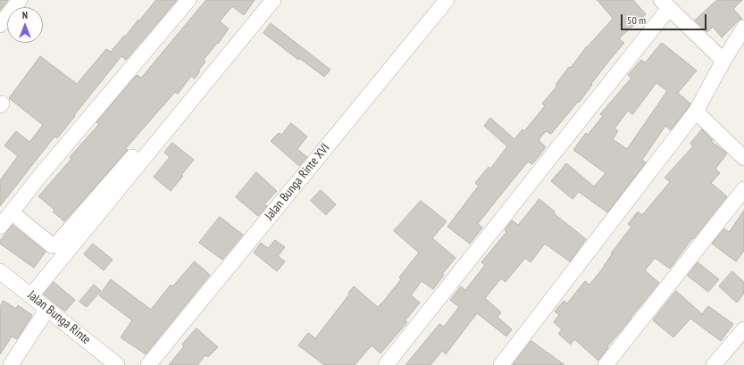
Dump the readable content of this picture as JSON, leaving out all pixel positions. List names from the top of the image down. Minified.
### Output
{"streets":{"street":["Jalan Bunga Rinte XVI","Jalan Bunga Rinte"]},"scale_bar":"50 m","north":"top"}
